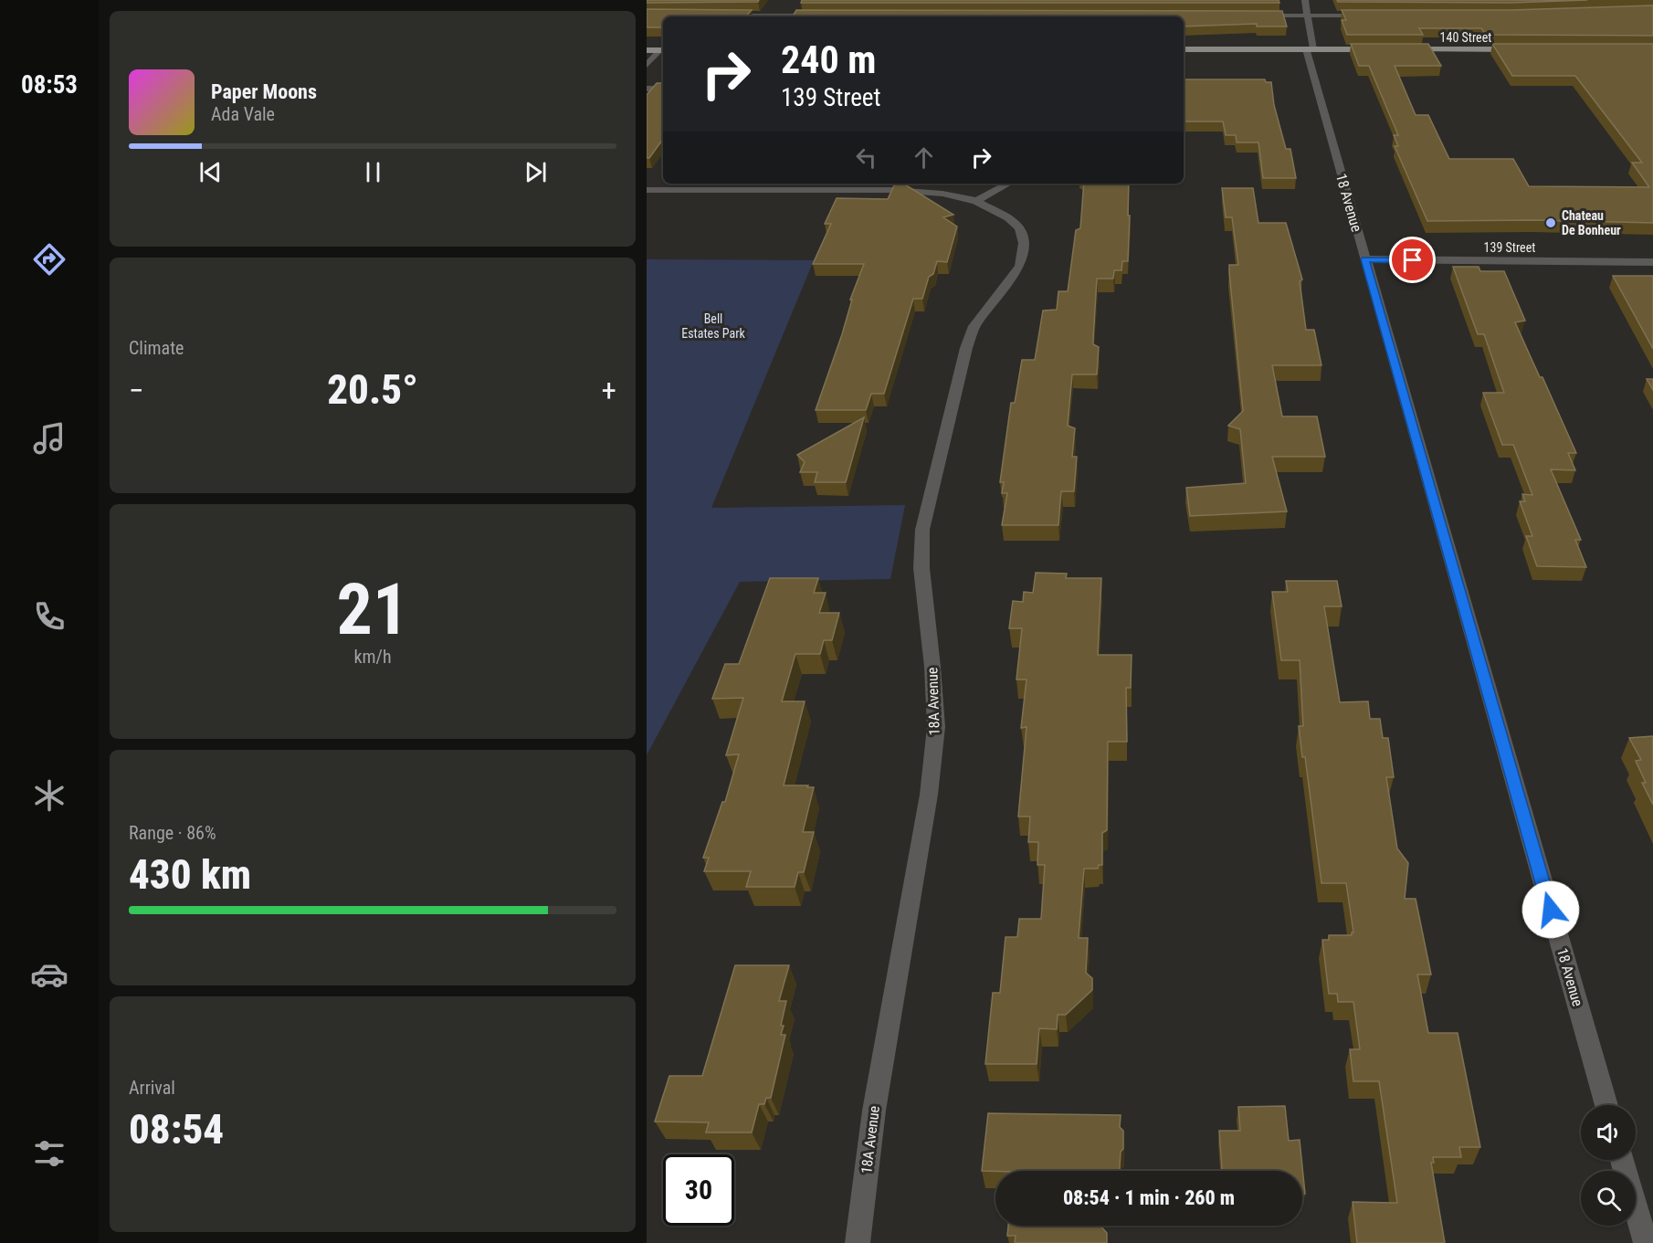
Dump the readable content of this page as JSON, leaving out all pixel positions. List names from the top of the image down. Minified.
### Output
{"streets":{"main road":["140 Street"],"street":["18 Avenue","139 Street","18A Avenue"]},"crossings":[["18 Avenue","139 Street"]],"parks":["Bell Estates Park"],"places":["Chateau De Bonheur"],"page":{"tabs":"08:53","turn":["240 m","139 Street"],"song":["Paper Moons","Ada Vale"],"tile":["Climate",["21","km/h"],["Range · 86%","430 km"],["Arrival","08:54"]],"heat":["−","20.5°","+"],"limit":"30","trip":"08:54 · 1 min · 260 m"}}
